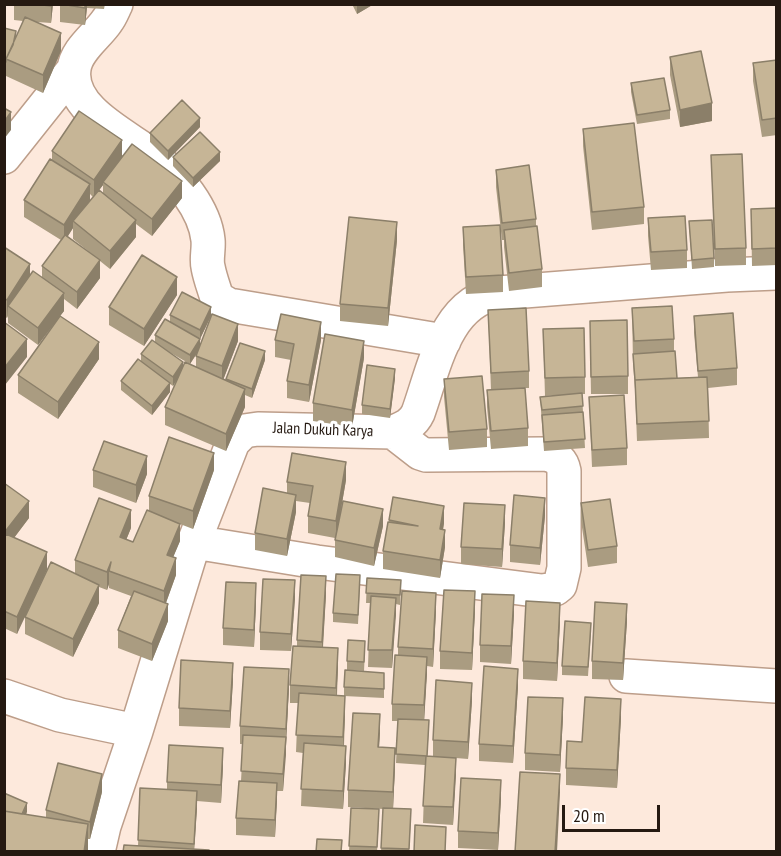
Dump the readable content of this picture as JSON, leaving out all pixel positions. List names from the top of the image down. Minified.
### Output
{"streets":{"street":["Jalan Dukuh Karya"]},"scale_bar":"20 m"}
